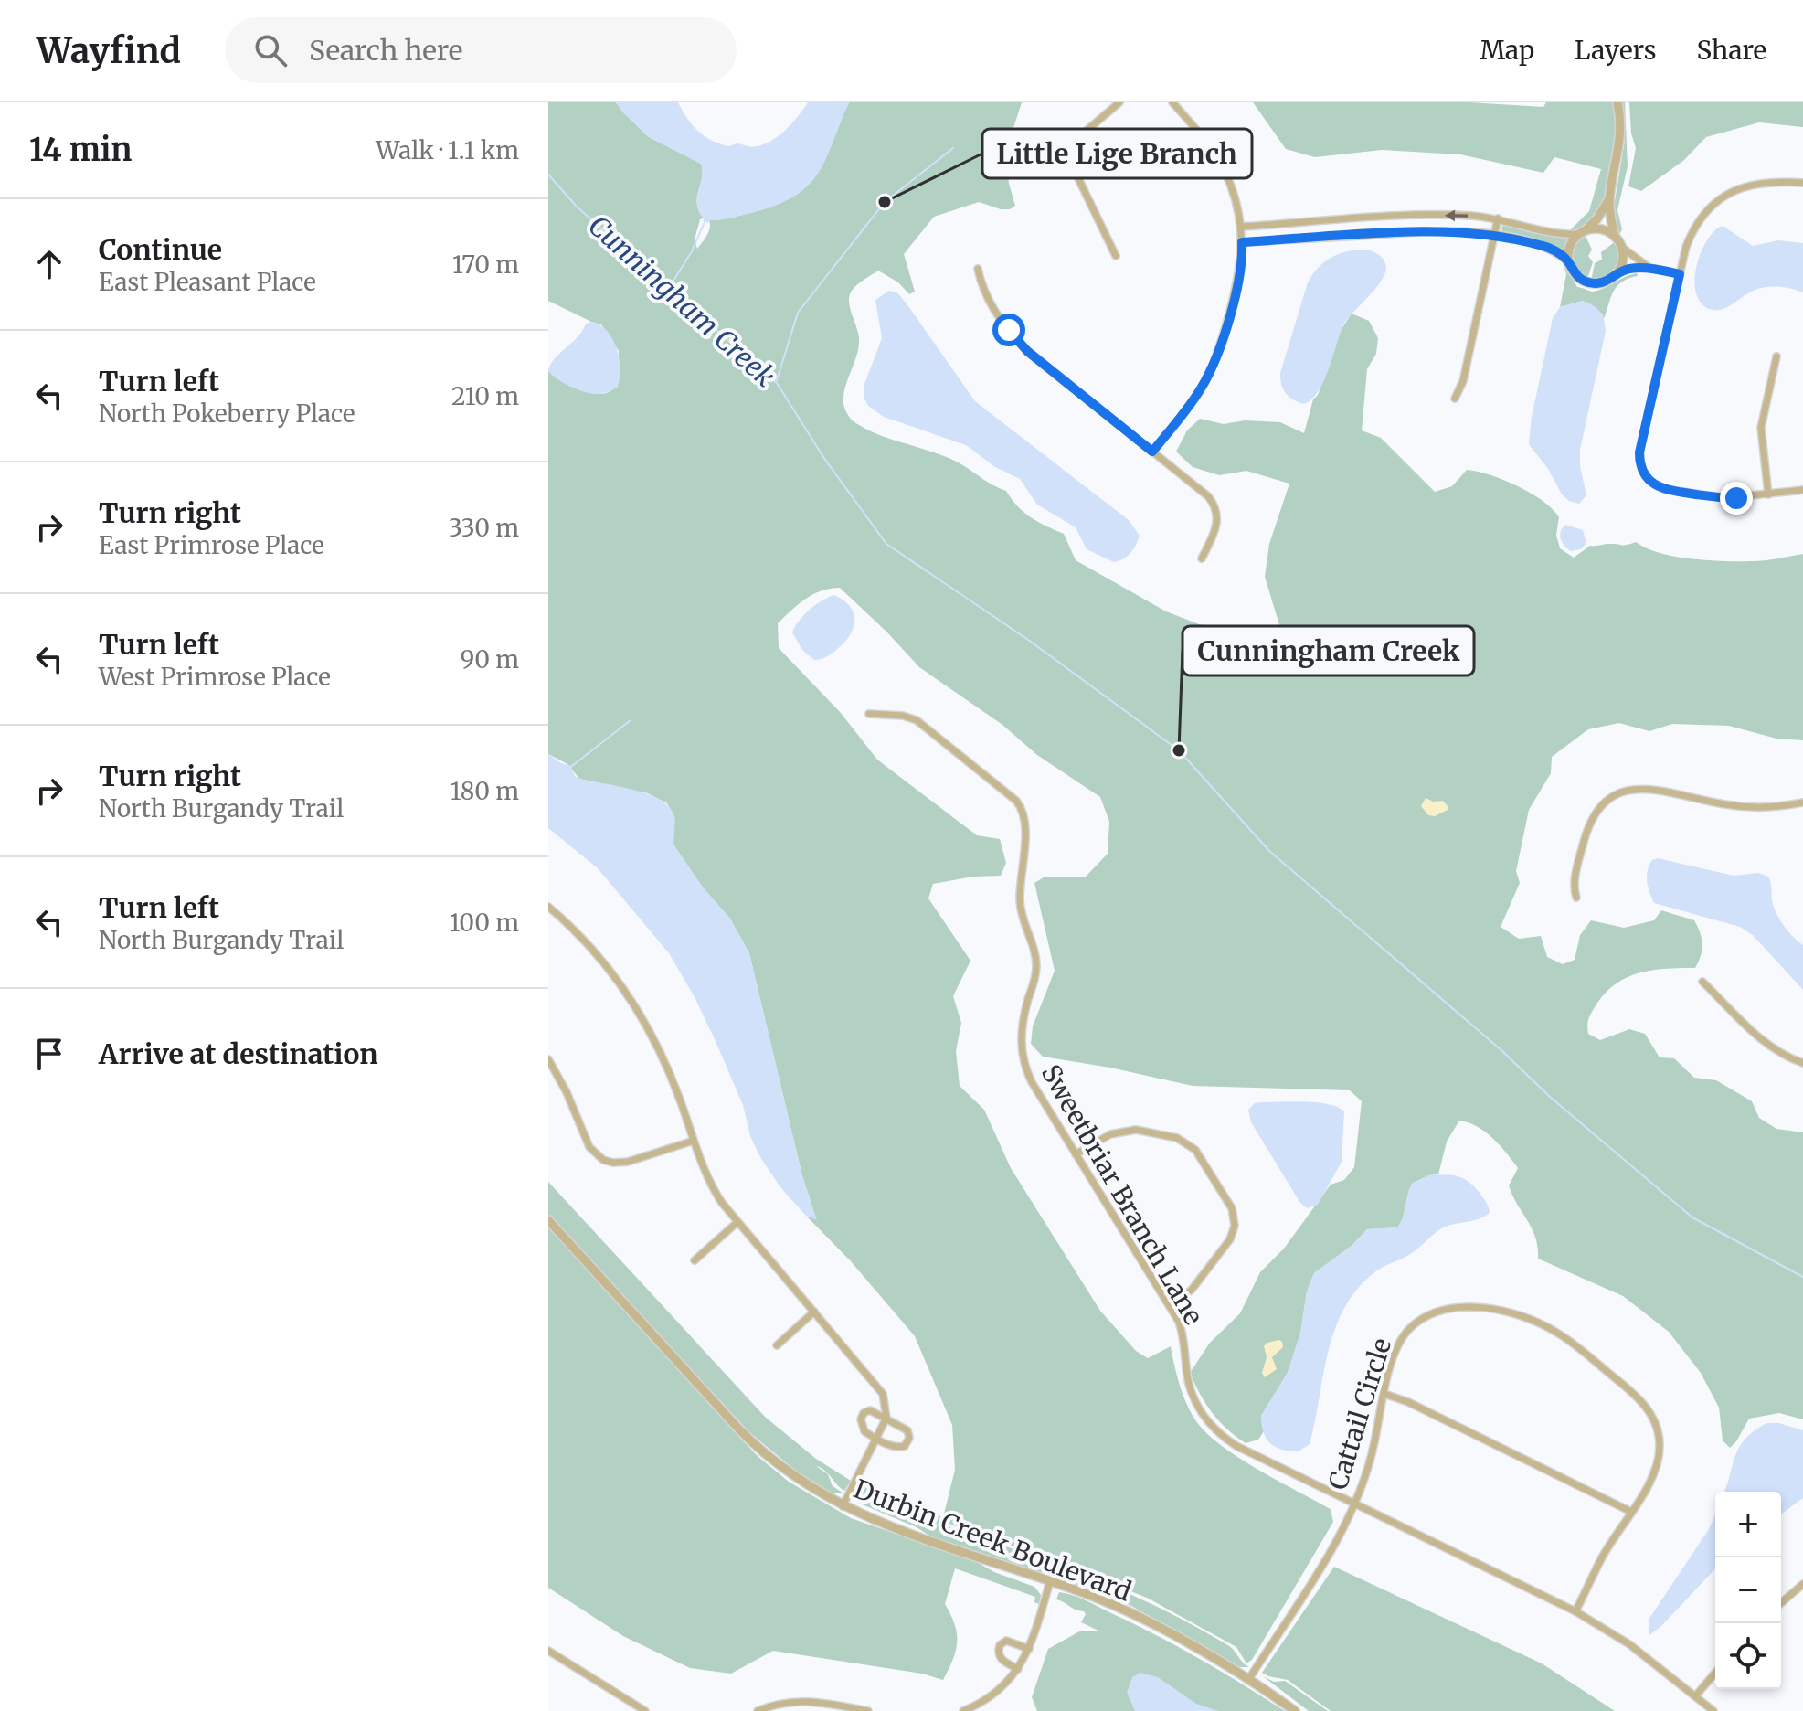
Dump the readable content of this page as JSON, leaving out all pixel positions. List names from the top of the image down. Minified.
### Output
{"streets":{"street":["Sweetbriar Branch Lane","Cattail Circle","Durbin Creek Boulevard"]},"crossings":[["Sweetbriar Branch Lane","Cattail Circle"],["Cattail Circle","Durbin Creek Boulevard"]],"water":["Cunningham Creek"],"places":["Little Lige Branch","Cunningham Creek"],"page":{"header":"Wayfind","search":"Search here","nav":["Map","Layers","Share"],"heading":["14 min","Walk · 1.1 km"],"list":[["Continue","East Pleasant Place","170 m"],["Turn left","North Pokeberry Place","210 m"],["Turn right","East Primrose Place","330 m"],["Turn left","West Primrose Place","90 m"],["Turn right","North Burgandy Trail","180 m"],["Turn left","North Burgandy Trail","100 m"],"Arrive at destination"],"map_buttons":["+","−"]}}
